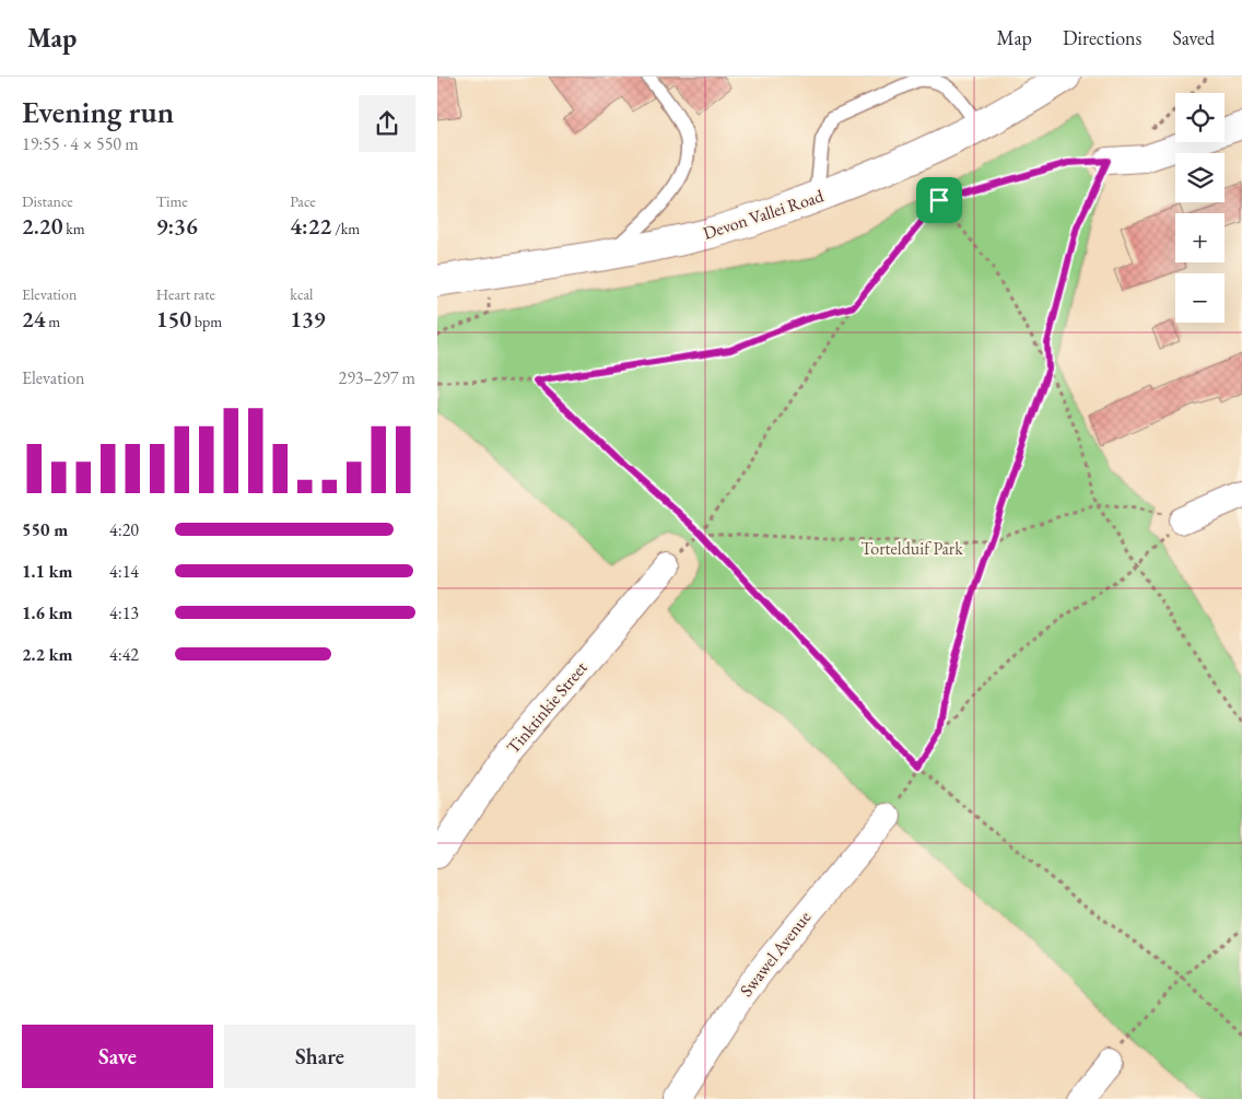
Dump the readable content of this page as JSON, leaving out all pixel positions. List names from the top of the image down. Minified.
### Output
{"streets":{"street":["Devon Vallei Road","Tinktinkie Street","Swawel Avenue"]},"parks":["Tortelduif Park"],"page":{"header":"Map","nav":["Map","Directions","Saved"],"heading":["Evening run","19:55 · 4 × 550 m"],"map_buttons":["+","−"],"stats":[["Distance","2.20 km"],["Time","9:36"],["Pace","4:22 /km"],["Elevation","24 m"],["Heart rate","150 bpm"],["kcal","139"]],"chart":["Elevation","293–297 m"],"list":[{"name":"550 m","note":"4:20"},{"name":"1.1 km","note":"4:14"},{"name":"1.6 km","note":"4:13"},{"name":"2.2 km","note":"4:42"}],"buttons":["Save","Share"]}}
